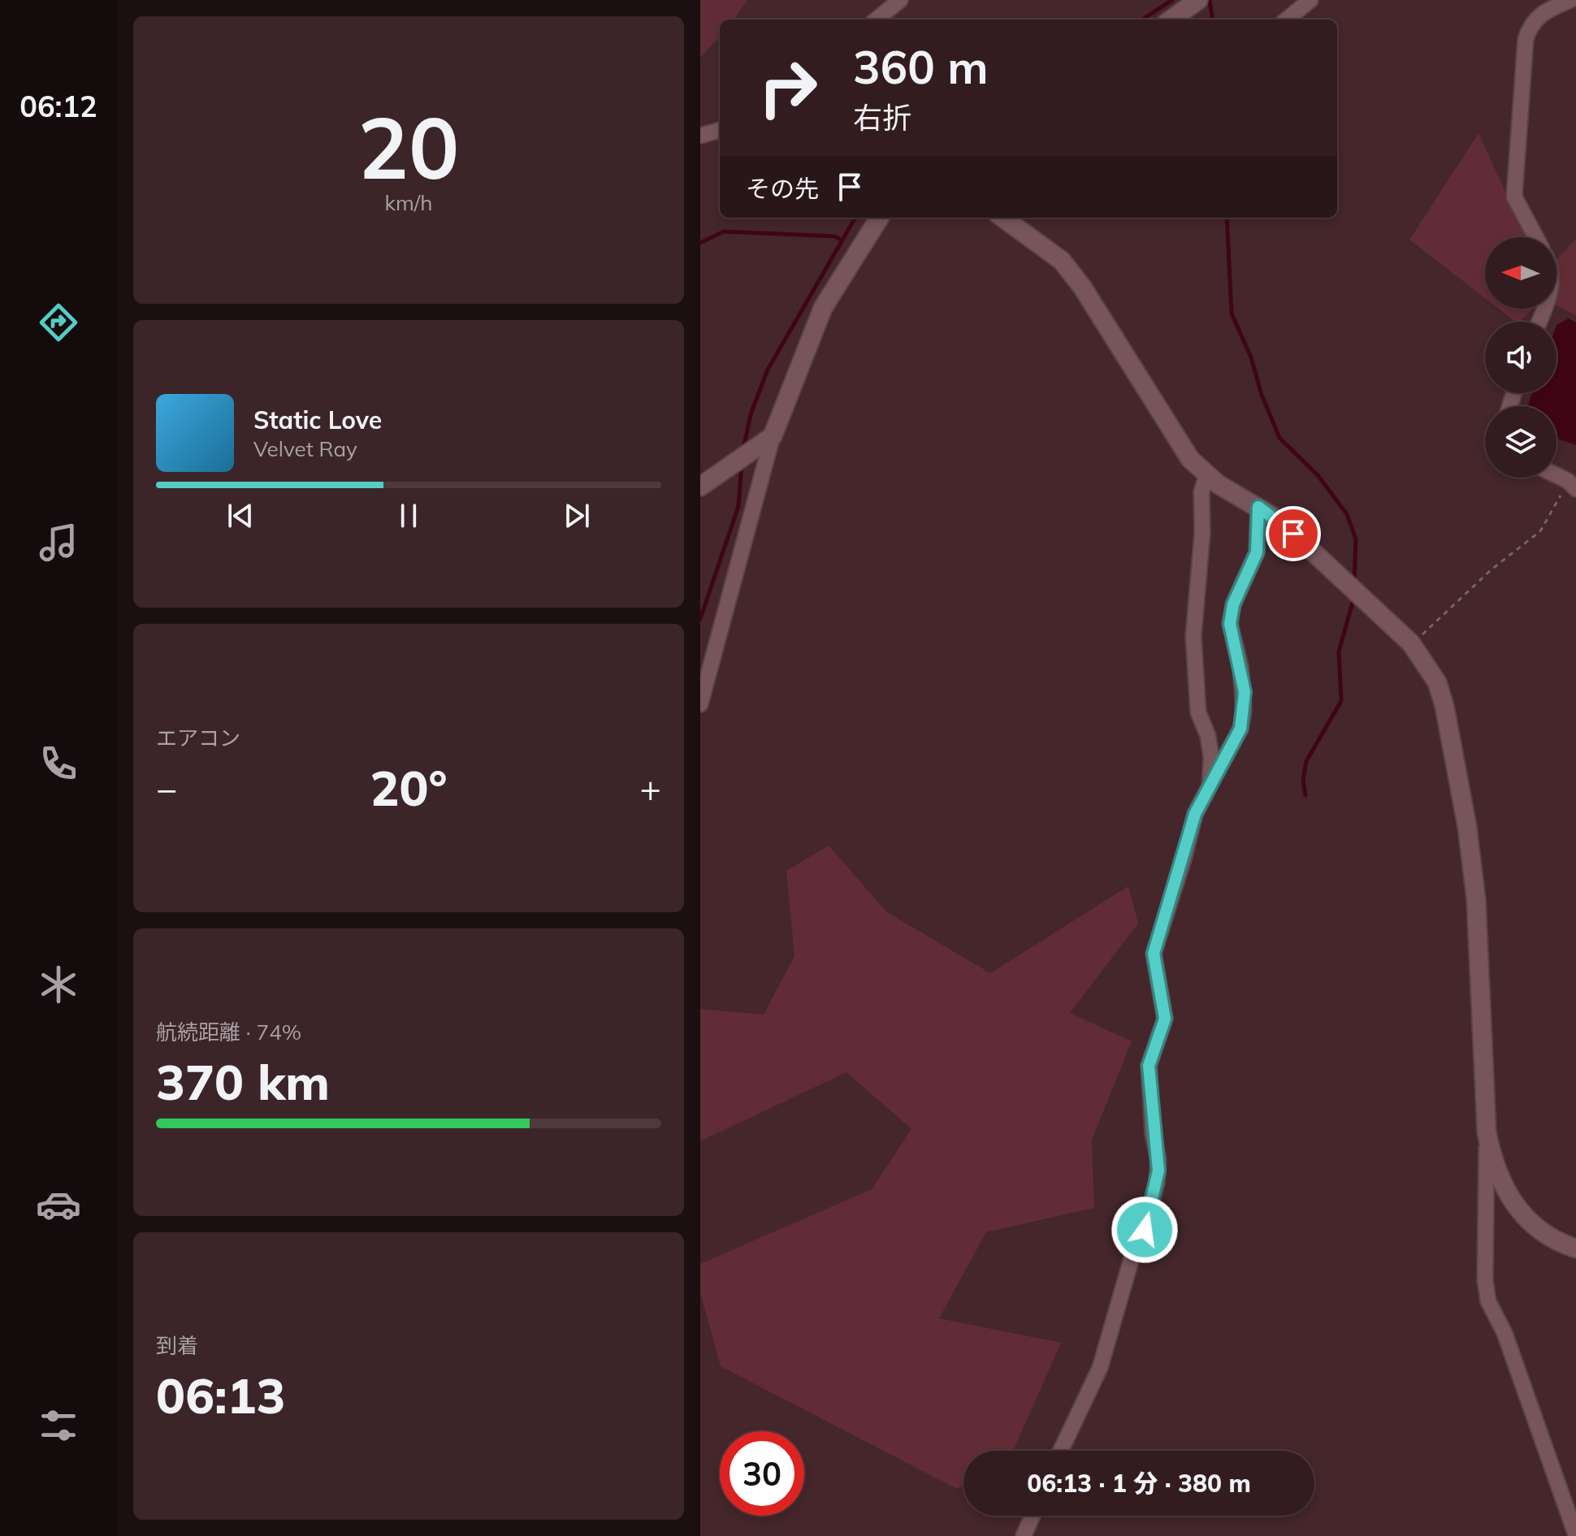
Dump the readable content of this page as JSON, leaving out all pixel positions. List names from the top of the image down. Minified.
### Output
{"north":"left","page":{"tabs":"06:12","tile":[["20","km/h"],"エアコン",["航続距離 · 74%","370 km"],["到着","06:13"]],"turn":["360 m","右折"],"then":"その先","song":["Static Love","Velvet Ray"],"heat":["−","20°","+"],"limit":"30","trip":"06:13 · 1 分 · 380 m"}}
